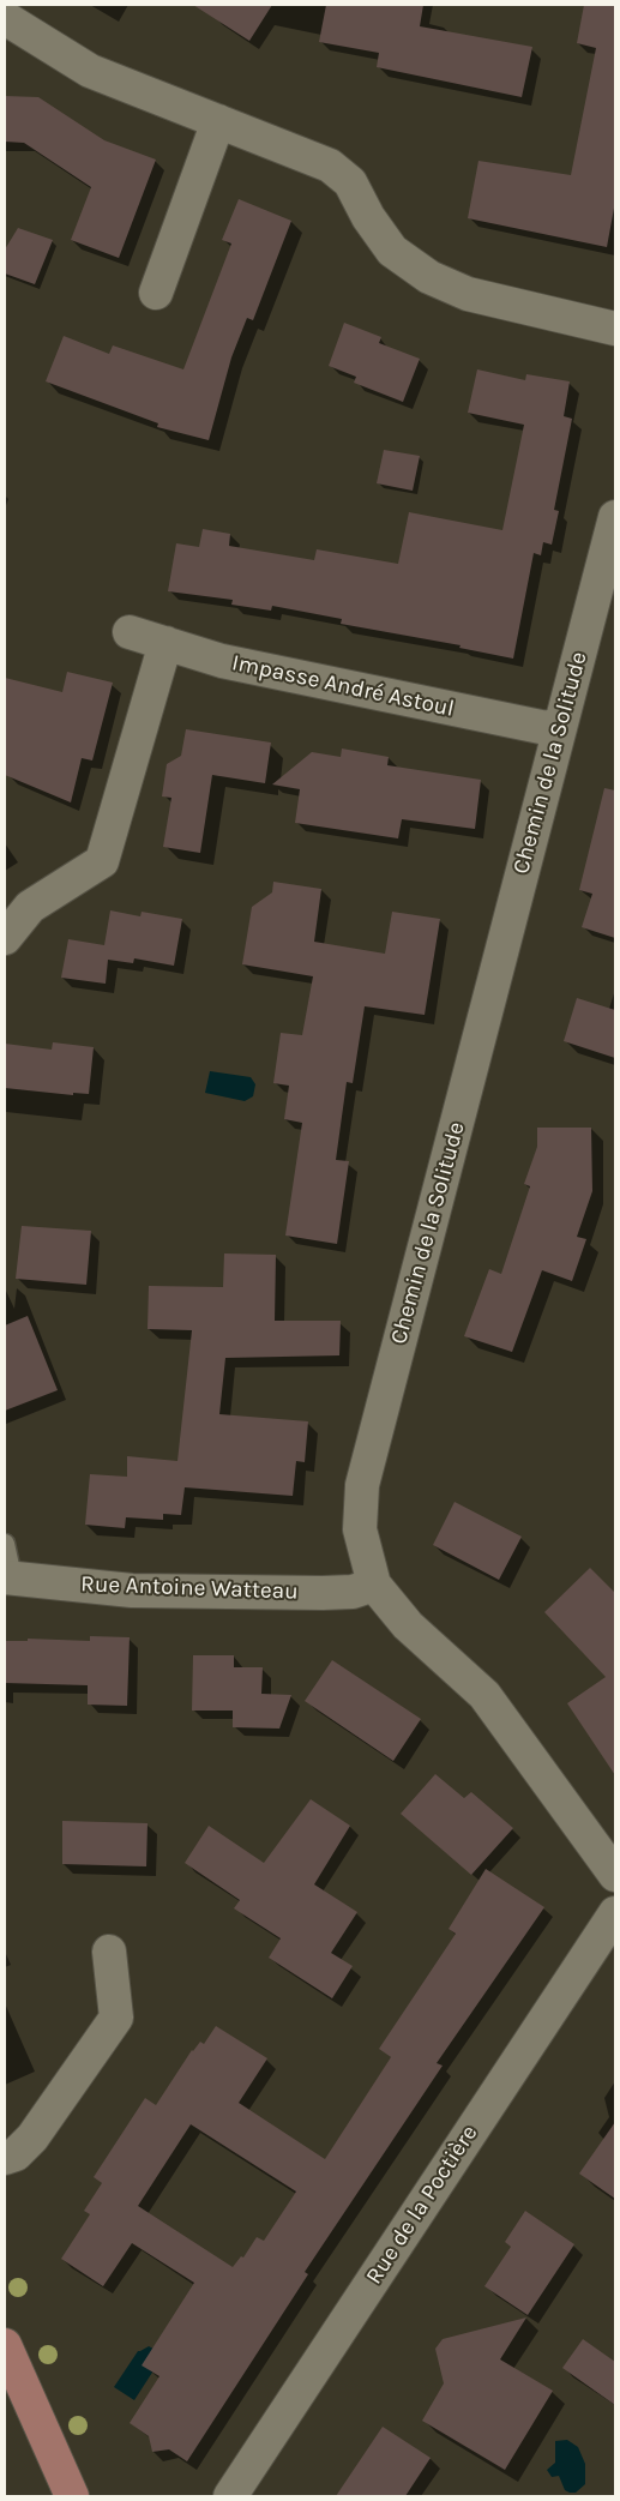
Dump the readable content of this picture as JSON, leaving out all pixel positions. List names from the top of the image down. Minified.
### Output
{"streets":{"street":["Impasse André Astoul","Chemin de la Solitude","Rue Antoine Watteau","Rue de la Poctière"]},"crossings":[["Impasse André Astoul","Chemin de la Solitude"],["Chemin de la Solitude","Rue Antoine Watteau"]]}
